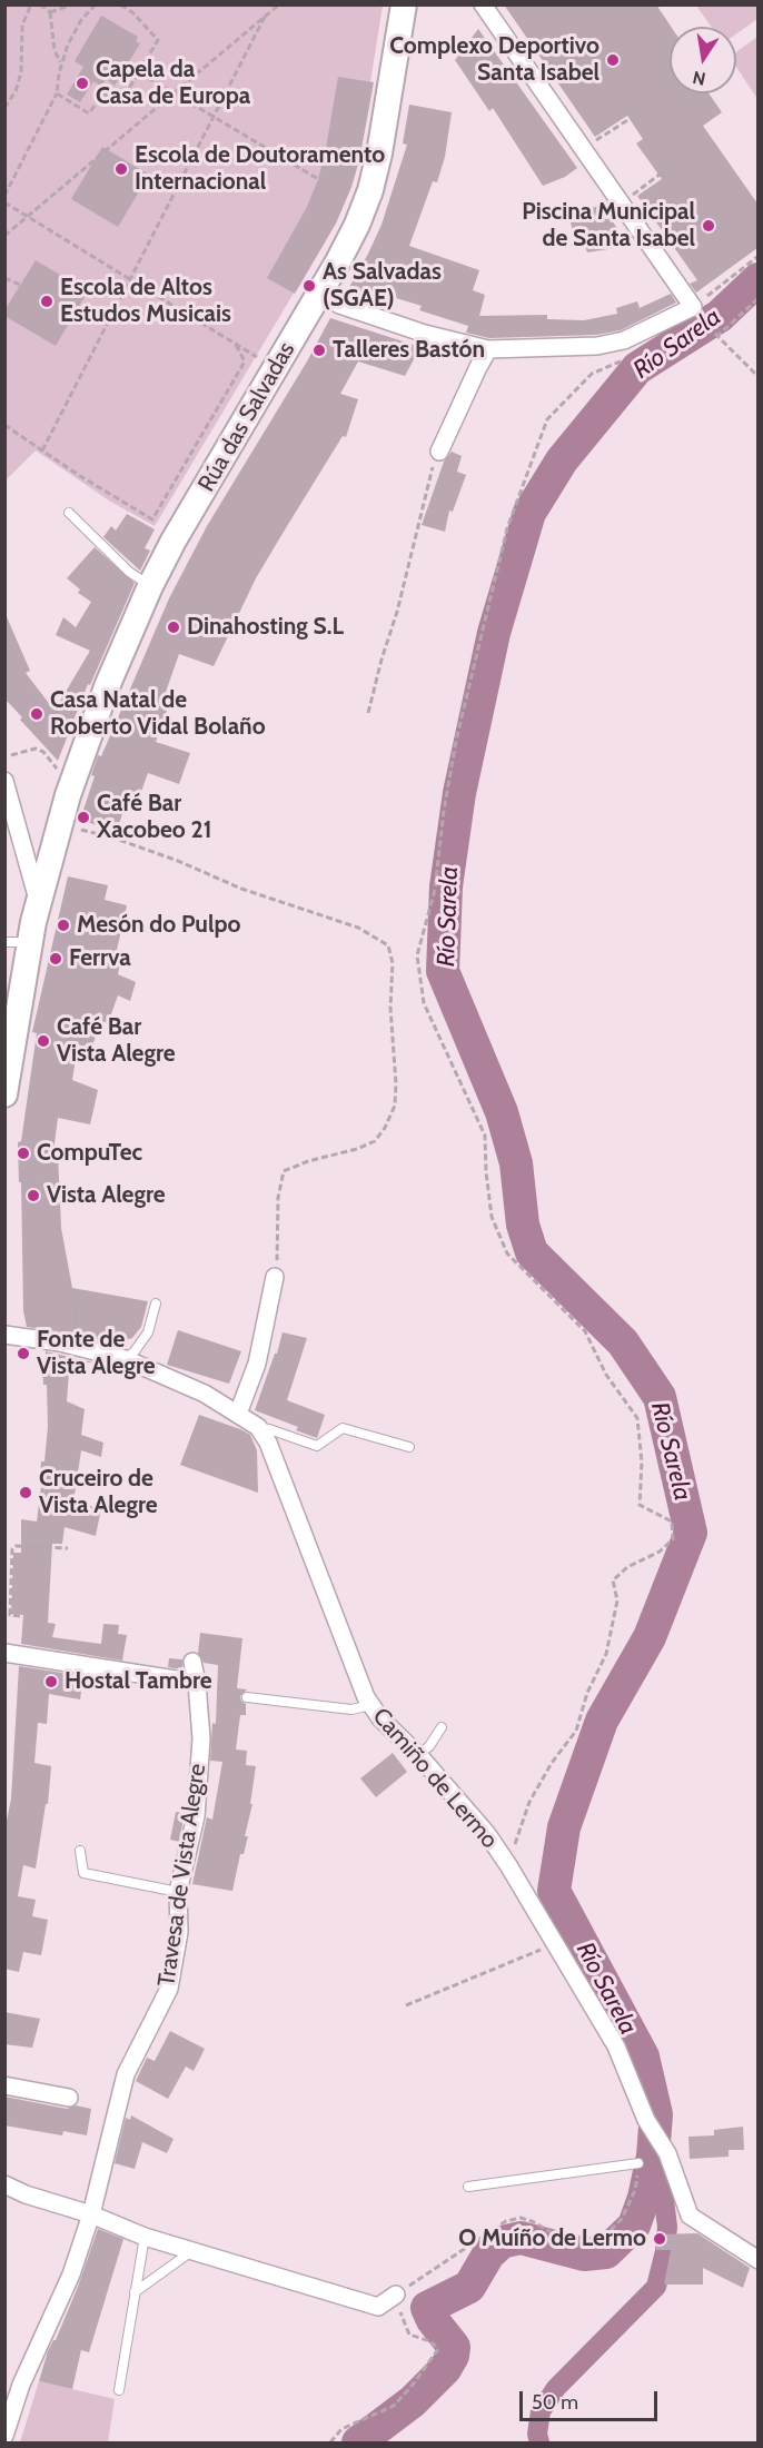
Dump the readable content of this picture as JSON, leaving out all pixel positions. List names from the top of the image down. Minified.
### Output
{"streets":{"main road":["Rúa das Salvadas"],"street":["Camiño de Lermo","Travesa de Vista Alegre"]},"water":["Río Sarela"],"places":["Complexo Deportivo Santa Isabel","Capela da Casa de Europa","Escola de Doutoramento Internacional","Piscina Municipal de Santa Isabel","As Salvadas (SGAE)","Escola de Altos Estudos Musicais","Talleres Bastón","Dinahosting S.L","Casa Natal de Roberto Vidal Bolaño","Café Bar Xacobeo 21","Mesón do Pulpo","Ferrva","Café Bar Vista Alegre","CompuTec","Vista Alegre","Fonte de Vista Alegre","Cruceiro de Vista Alegre","Hostal Tambre","O Muíño de Lermo"],"scale_bar":"50 m","north":"bottom"}
